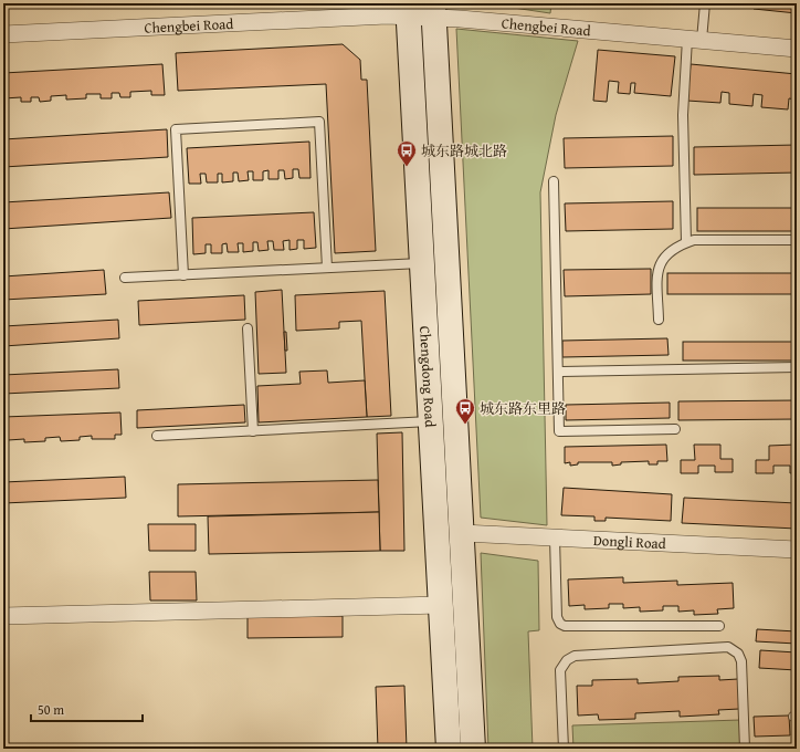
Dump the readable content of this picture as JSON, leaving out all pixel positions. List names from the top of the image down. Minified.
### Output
{"streets":{"main road":["Chengdong Road"],"street":["Chengbei Road","Dongli Road"]},"crossings":[["Chengbei Road","Chengdong Road"],["Chengdong Road","Dongli Road"]],"places":{"bus stop":["城东路城北路","城东路东里路"]},"scale_bar":"50 m"}
